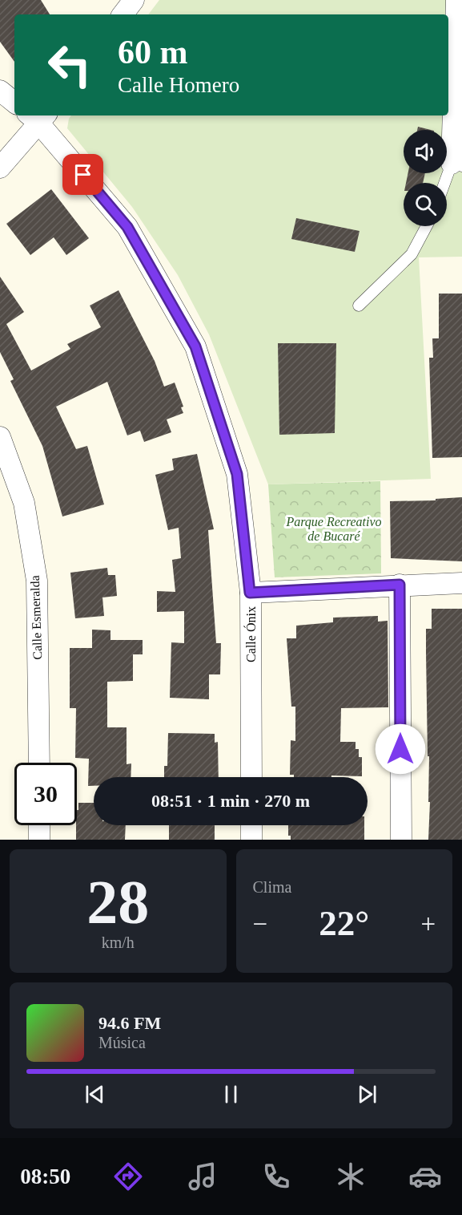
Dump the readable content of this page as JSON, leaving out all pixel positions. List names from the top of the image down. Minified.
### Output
{"streets":{"street":["Calle Esmeralda","Calle Ónix"]},"parks":["Parque Recreativo de Bucaré"],"page":{"turn":["60 m","Calle Homero"],"limit":"30","trip":"08:51 · 1 min · 270 m","tile":[["28","km/h"],"Clima"],"heat":["−","22°","+"],"song":["94.6 FM","Música"],"tabs":"08:50"}}
